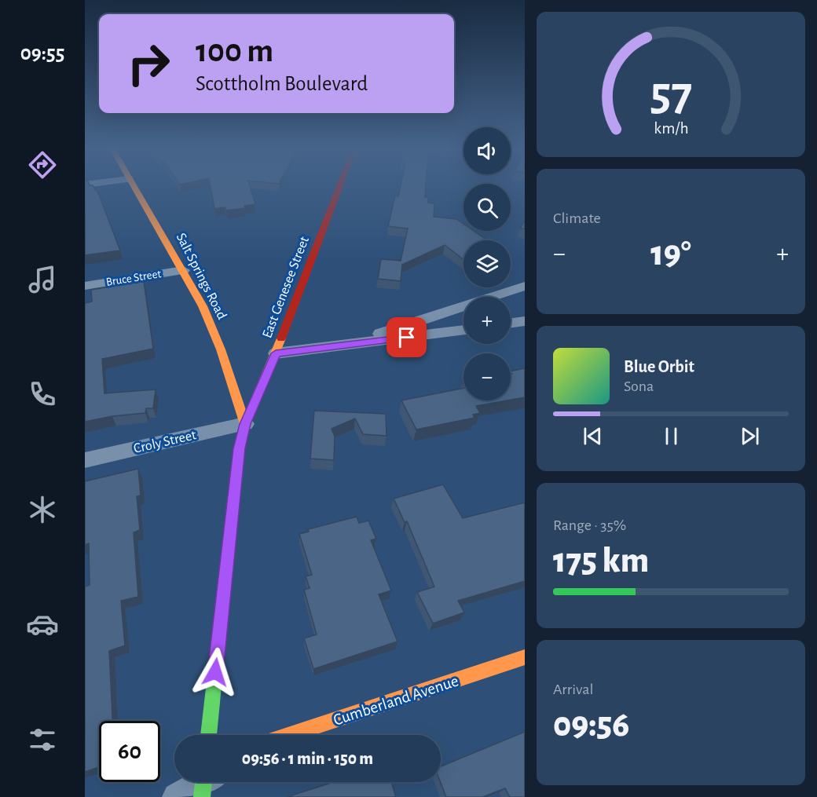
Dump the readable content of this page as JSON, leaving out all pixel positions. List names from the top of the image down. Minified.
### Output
{"streets":{"main road":["Salt Springs Road","East Genesee Street","Cumberland Avenue"],"street":["Bruce Street","Croly Street"]},"crossings":[["Salt Springs Road","Bruce Street"],["Salt Springs Road","East Genesee Street"],["Salt Springs Road","Croly Street"],["East Genesee Street","Croly Street"]],"page":{"tabs":"09:55","turn":["100 m","Scottholm Boulevard"],"map_buttons":["+","−"],"tile":["Climate",["Range · 35%","175 km"],["Arrival","09:56"]],"heat":["−","19°","+"],"song":["Blue Orbit","Sona"],"limit":"60","trip":"09:56 · 1 min · 150 m","gauge":["57","km/h"]}}
